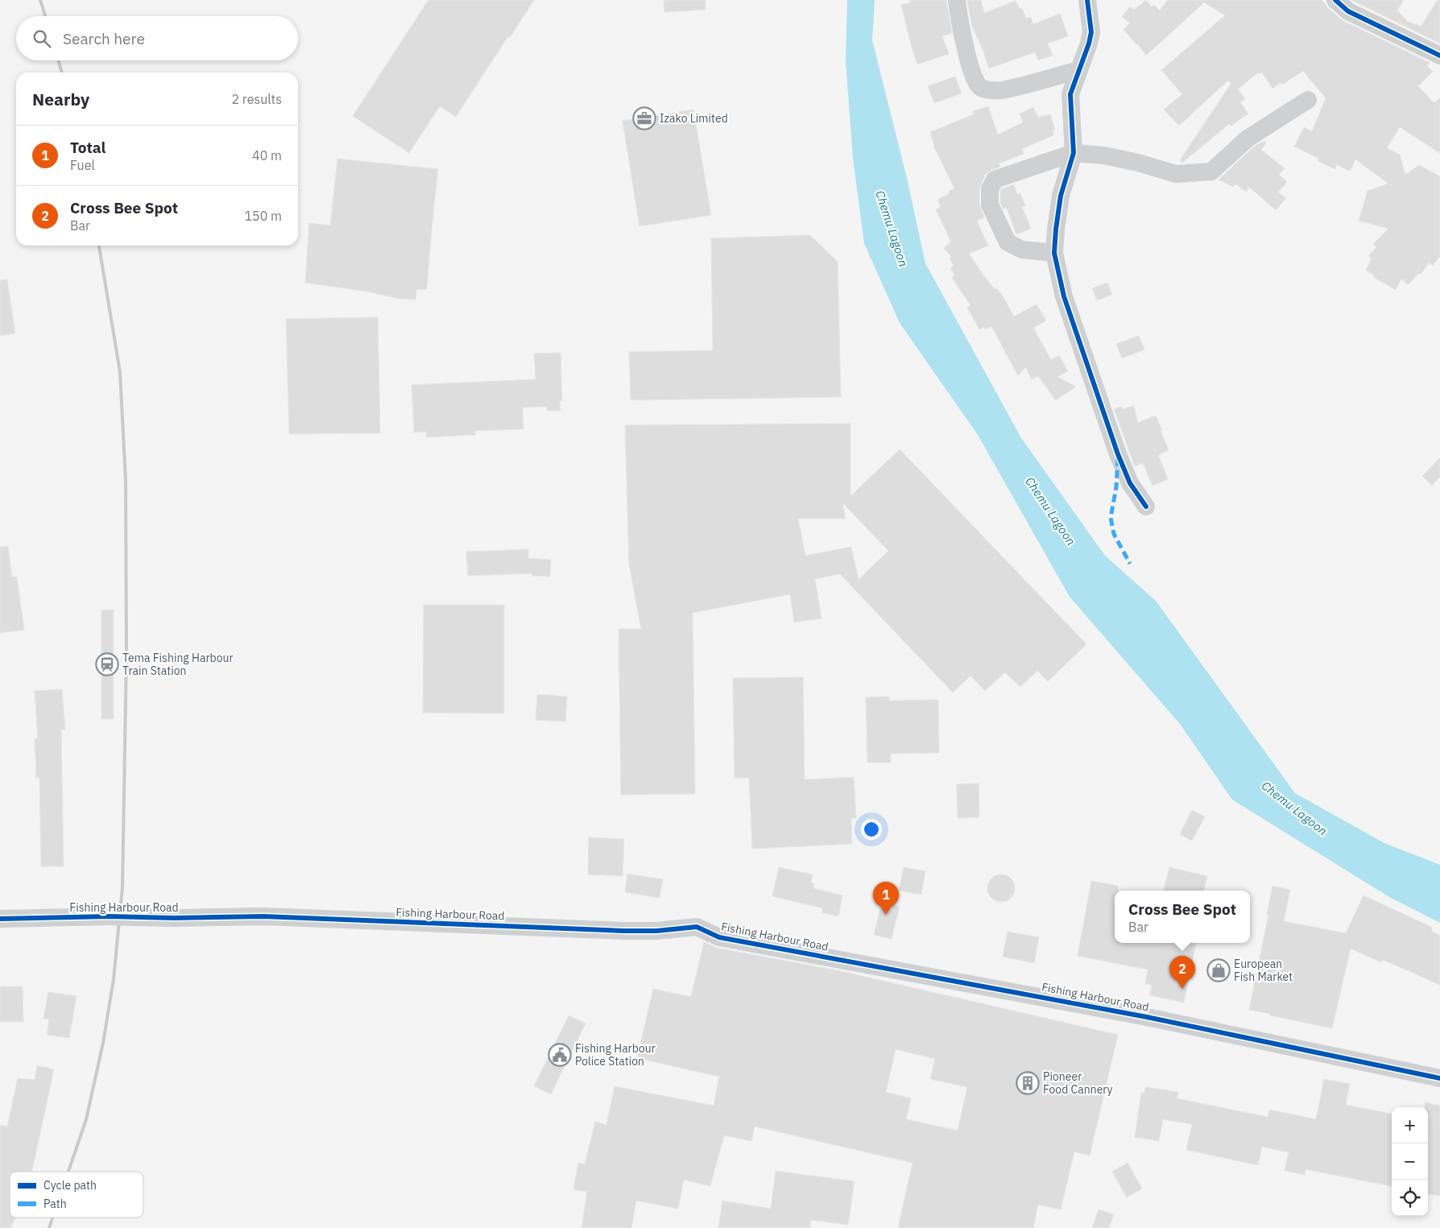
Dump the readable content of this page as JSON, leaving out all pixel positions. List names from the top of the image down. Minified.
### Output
{"streets":{"street":["Fishing Harbour Road"]},"water":["Chemu Lagoon"],"places":{"office":["Izako Limited"],"station":["Tema Fishing Harbour Train Station"],"shop":["European Fish Market"],"public building":["Fishing Harbour Police Station"],"building":["Pioneer Food Cannery"]},"legend":["Cycle path","Path"],"page":{"search":"Search here","heading":["Nearby","2 results"],"list":[{"mark":"1","name":"Total","note":"Fuel","value":"40 m"},{"mark":"2","name":"Cross Bee Spot","note":"Bar","value":"150 m"}],"pins":["1","2"],"popup":["Cross Bee Spot","Bar"],"map_buttons":["+","−"]}}
